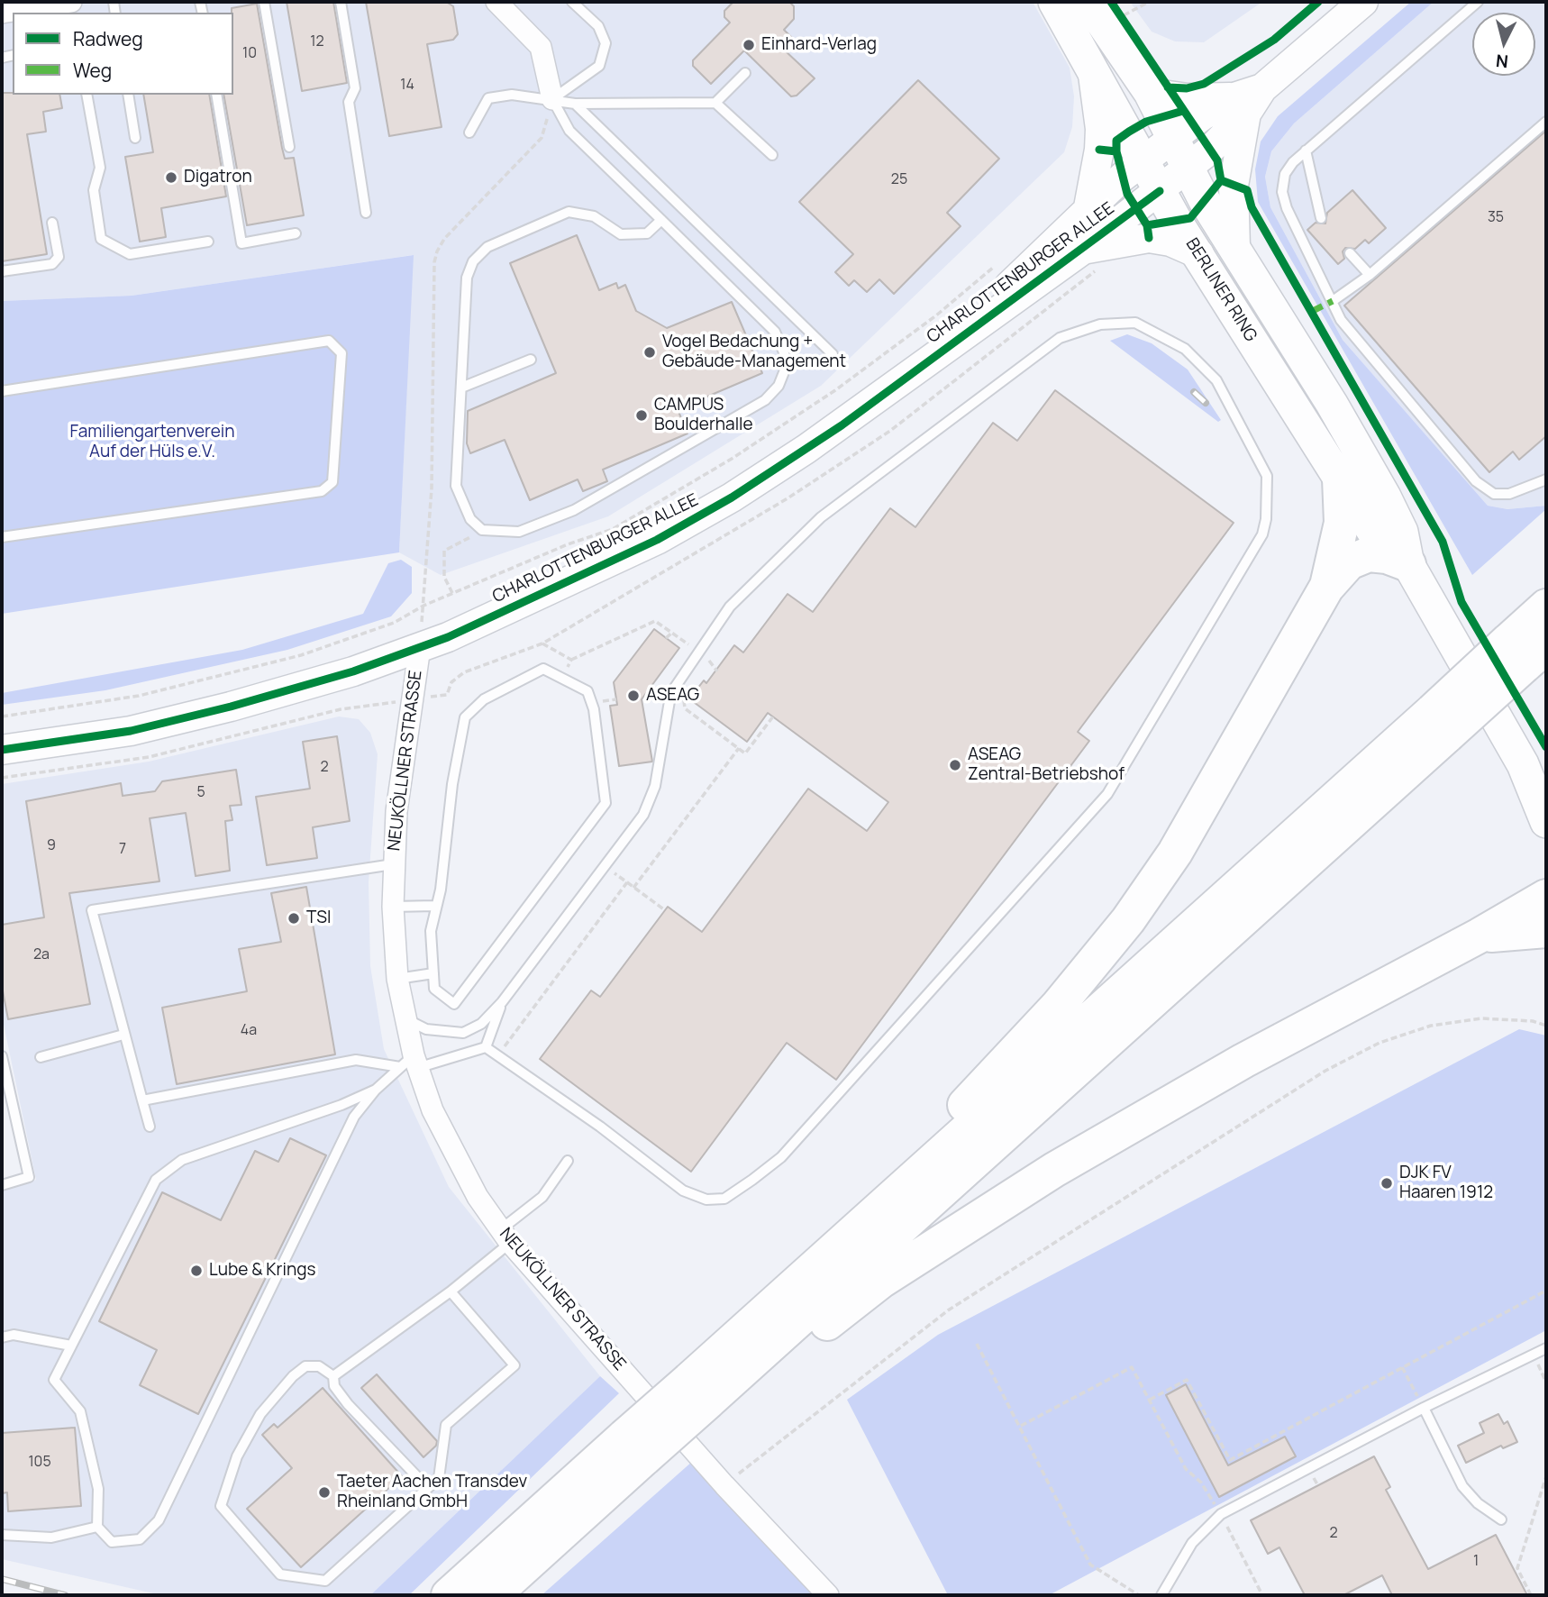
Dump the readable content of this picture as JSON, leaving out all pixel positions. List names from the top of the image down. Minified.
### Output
{"streets":{"main road":["BERLINER RING"],"street":["CHARLOTTENBURGER ALLEE","NEUKÖLLNER STRASSE"]},"crossings":[["CHARLOTTENBURGER ALLEE","BERLINER RING"],["CHARLOTTENBURGER ALLEE","NEUKÖLLNER STRASSE"]],"parks":["Familiengartenverein Auf der Hüls e.V."],"places":["Einhard-Verlag","Digatron","Vogel Bedachung + Gebäude-Management","CAMPUS Boulderhalle","ASEAG","ASEAG Zentral-Betriebshof","TSI","DJK FV Haaren 1912","Lube & Krings","Taeter Aachen Transdev Rheinland GmbH"],"house_numbers":["12","10","14","25","35","2","5","9","7","2a","4a","105","2","1"],"legend":["Radweg","Weg"],"north":"bottom"}
